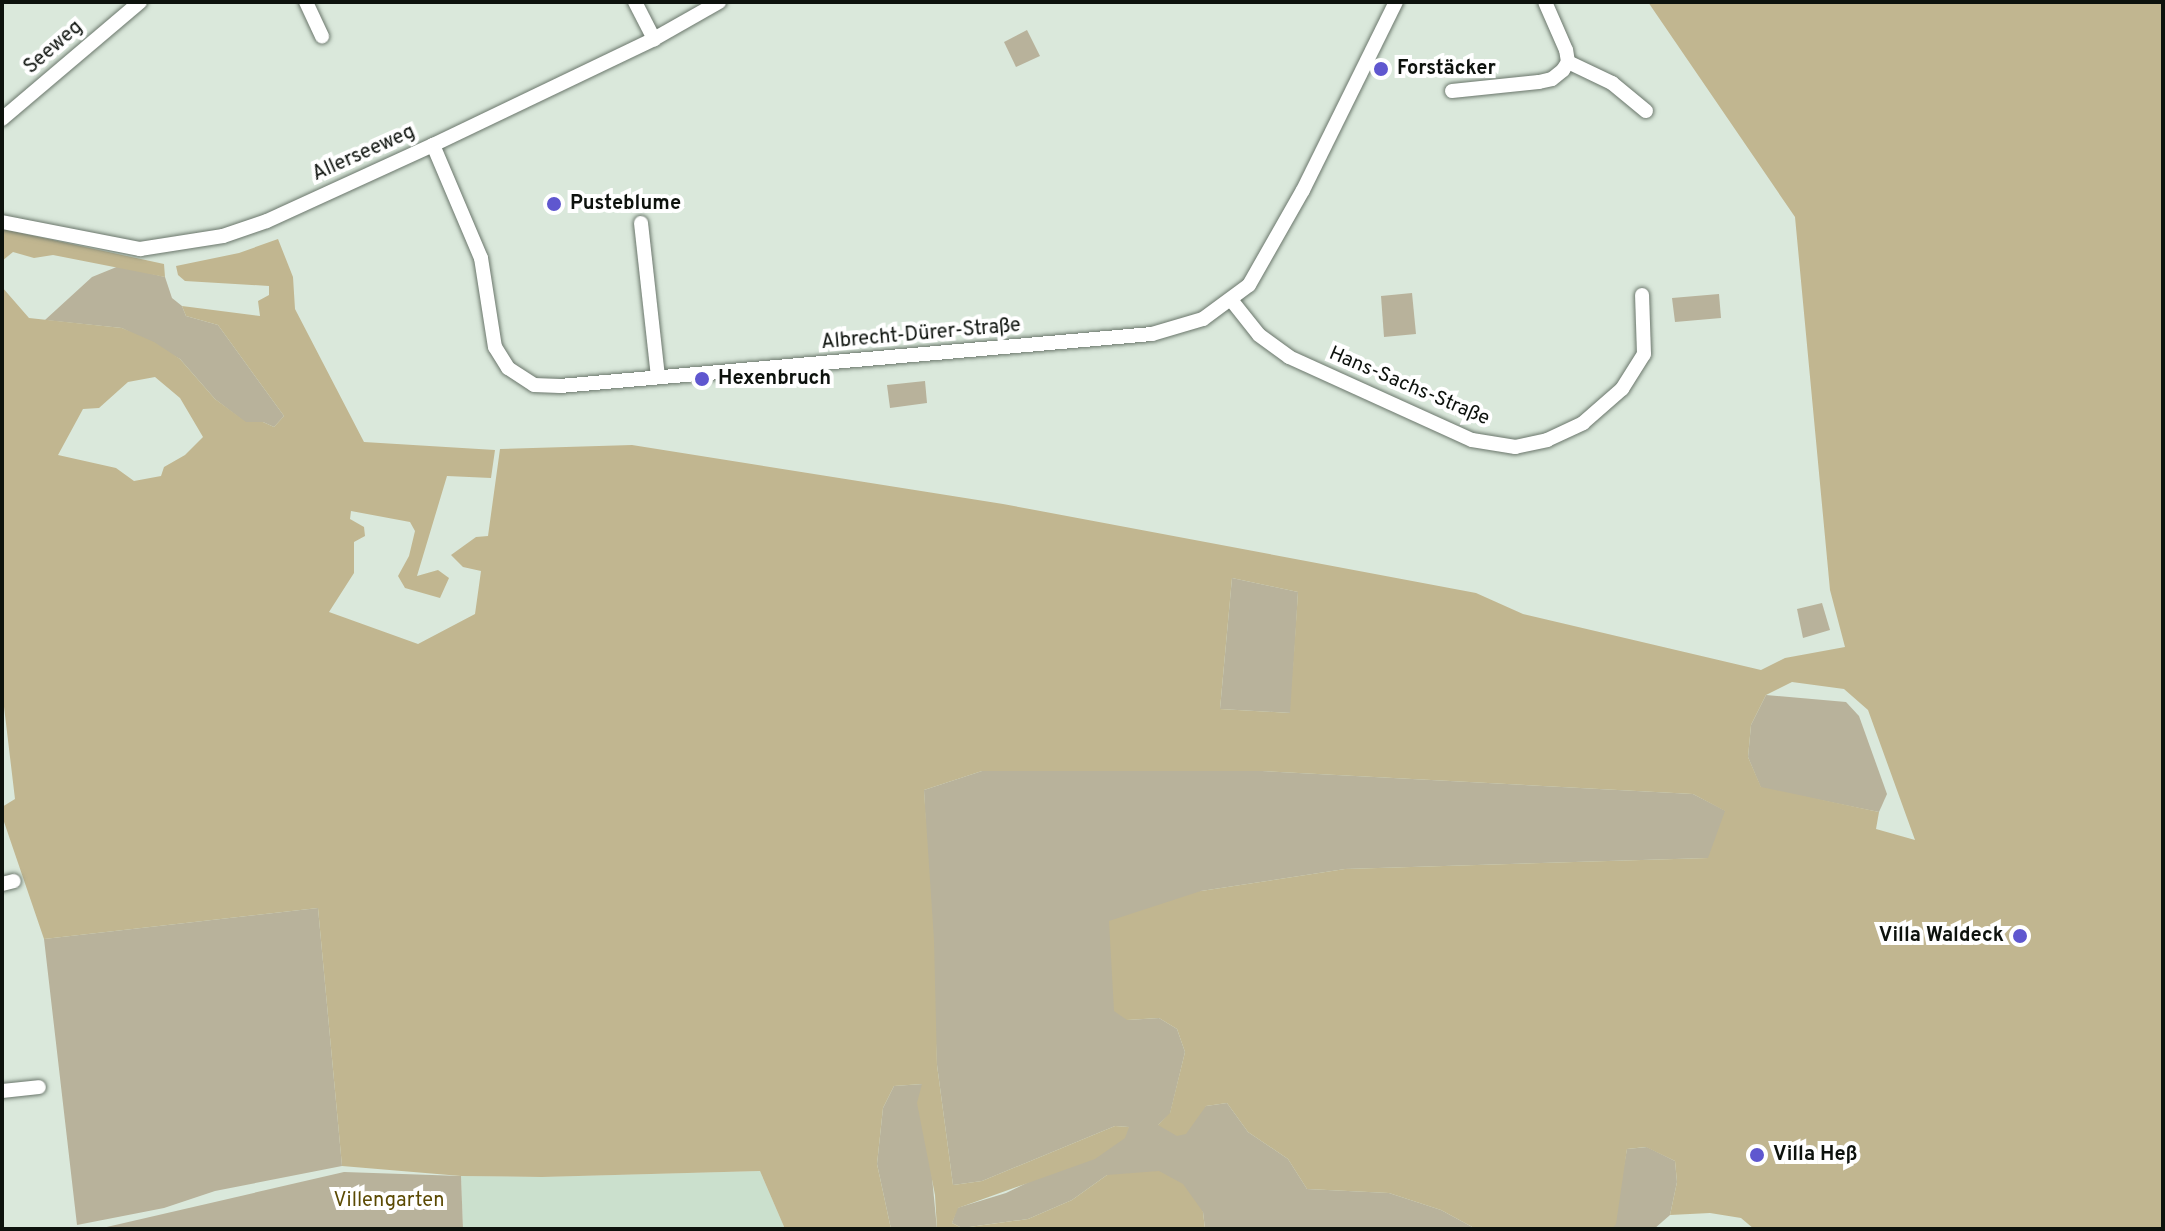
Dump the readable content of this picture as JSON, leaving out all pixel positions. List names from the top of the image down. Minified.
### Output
{"streets":{"street":["Seeweg","Allerseeweg","Albrecht-Dürer-Straße","Hans-Sachs-Straße"]},"crossings":[["Allerseeweg","Albrecht-Dürer-Straße"],["Albrecht-Dürer-Straße","Hans-Sachs-Straße"]],"parks":["Villengarten"],"places":["Forstäcker","Pusteblume","Hexenbruch","Villa Waldeck","Villa Heß"]}
